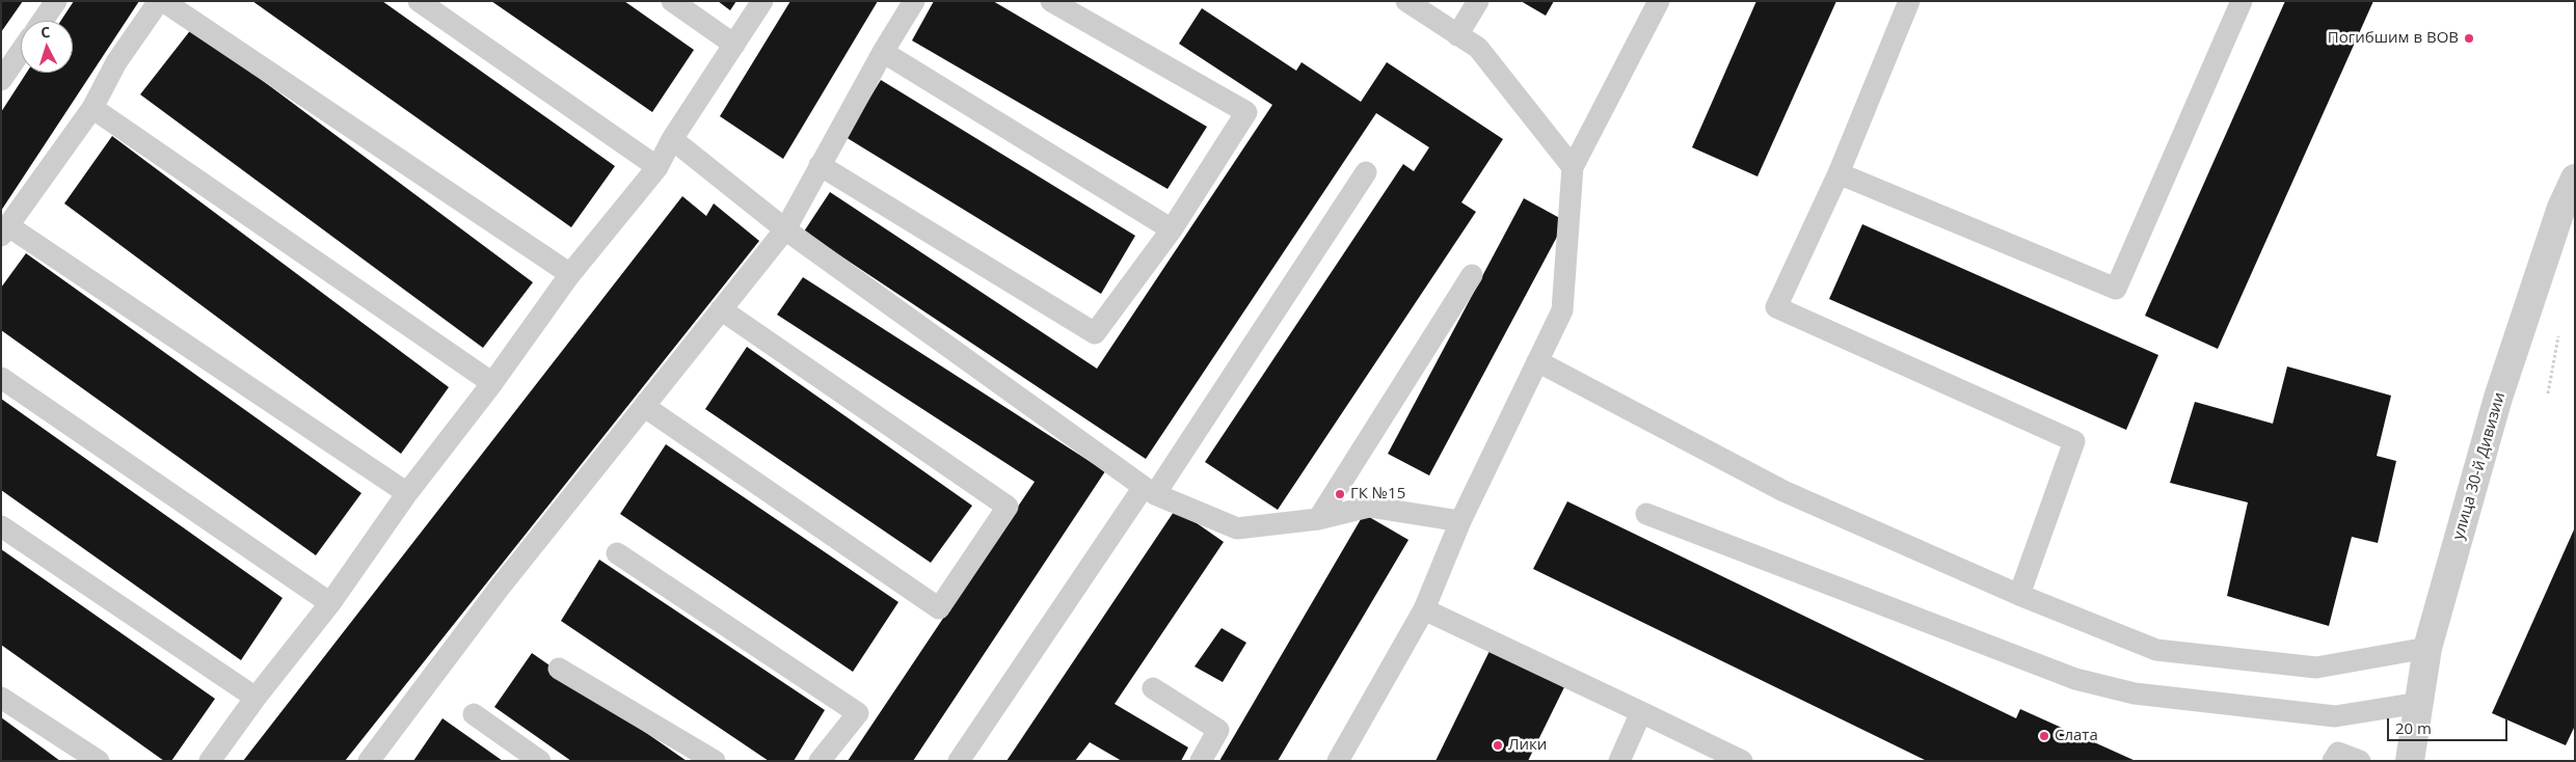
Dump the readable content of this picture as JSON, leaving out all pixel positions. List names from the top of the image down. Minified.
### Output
{"streets":{"street":["улица 30-й Дивизии"]},"places":["Погибшим в ВОВ","ГК №15","Слата","Лики"],"scale_bar":"20 m","north":"top"}
